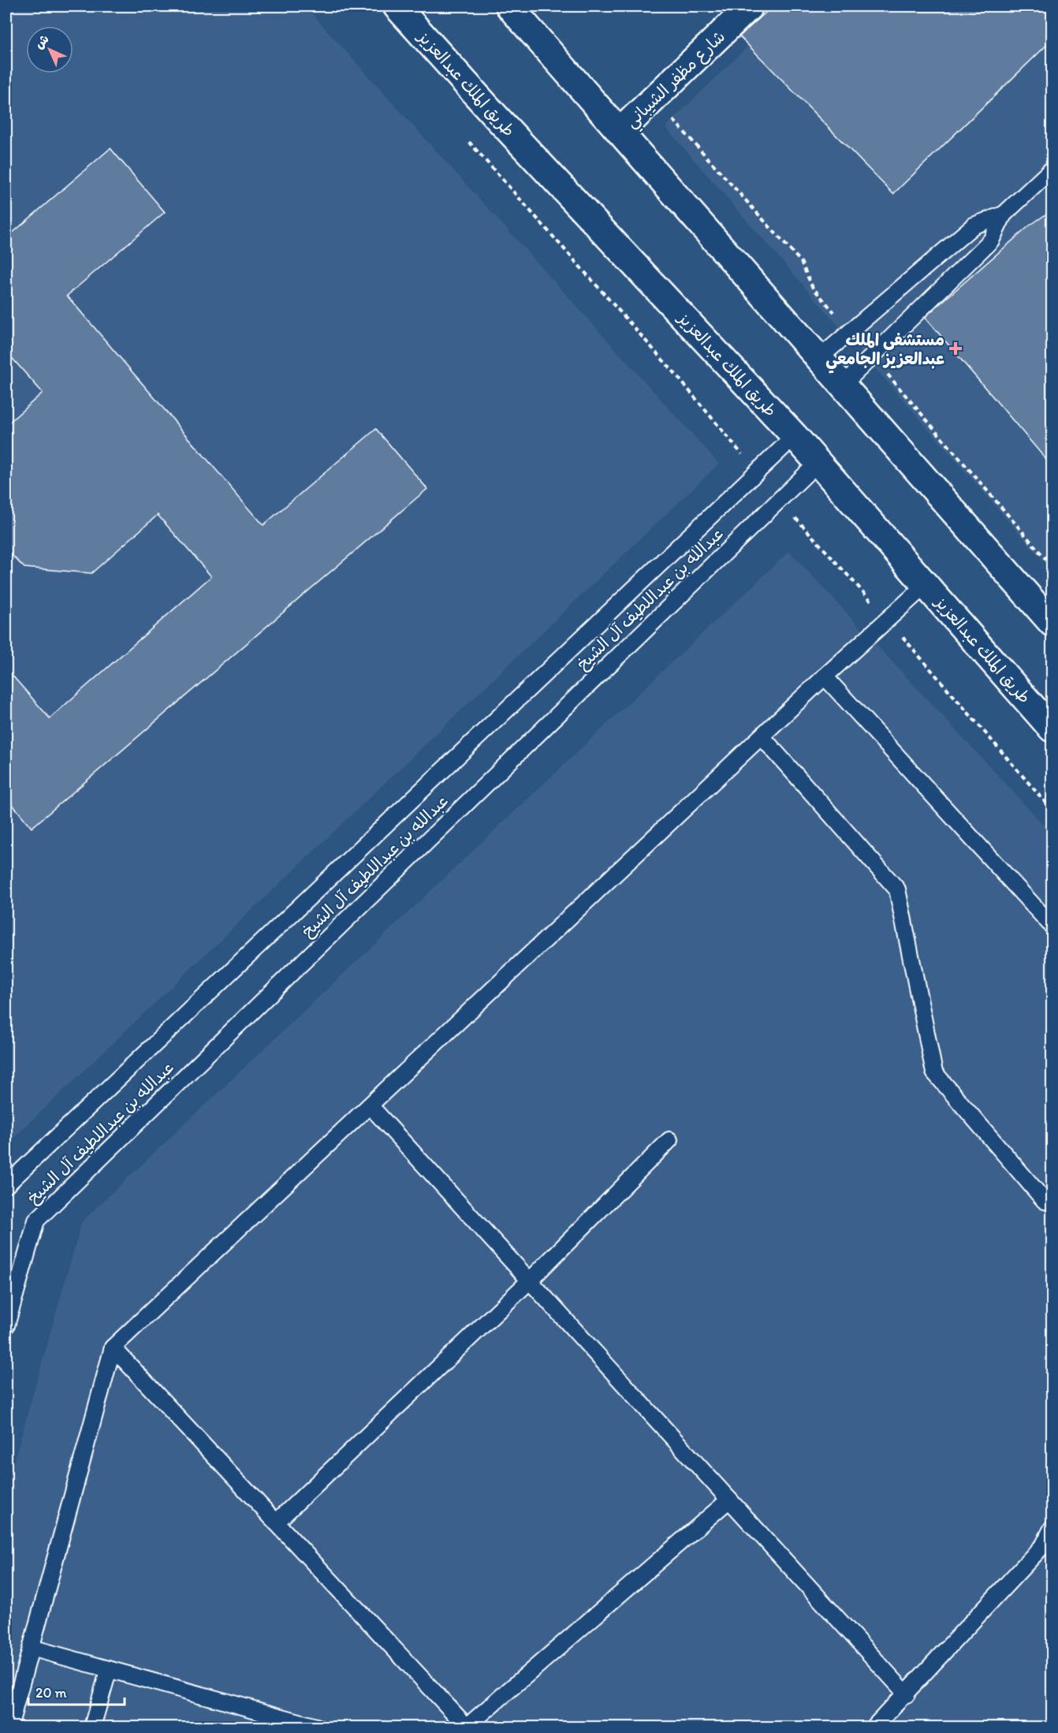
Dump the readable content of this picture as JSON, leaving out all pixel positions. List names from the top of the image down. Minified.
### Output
{"streets":{"main road":["شارع مظفر الشيباني","طريق الملك عبدالعزيز"],"lane":["عبدالله بن عبداللطيف آل الشيخ"]},"crossings":[["طريق الملك عبدالعزيز","عبدالله بن عبداللطيف آل الشيخ"]],"places":{"health":["مستشفى الملك عبدالعزيز الجامعي"]},"scale_bar":"20 m","north":"top left"}
